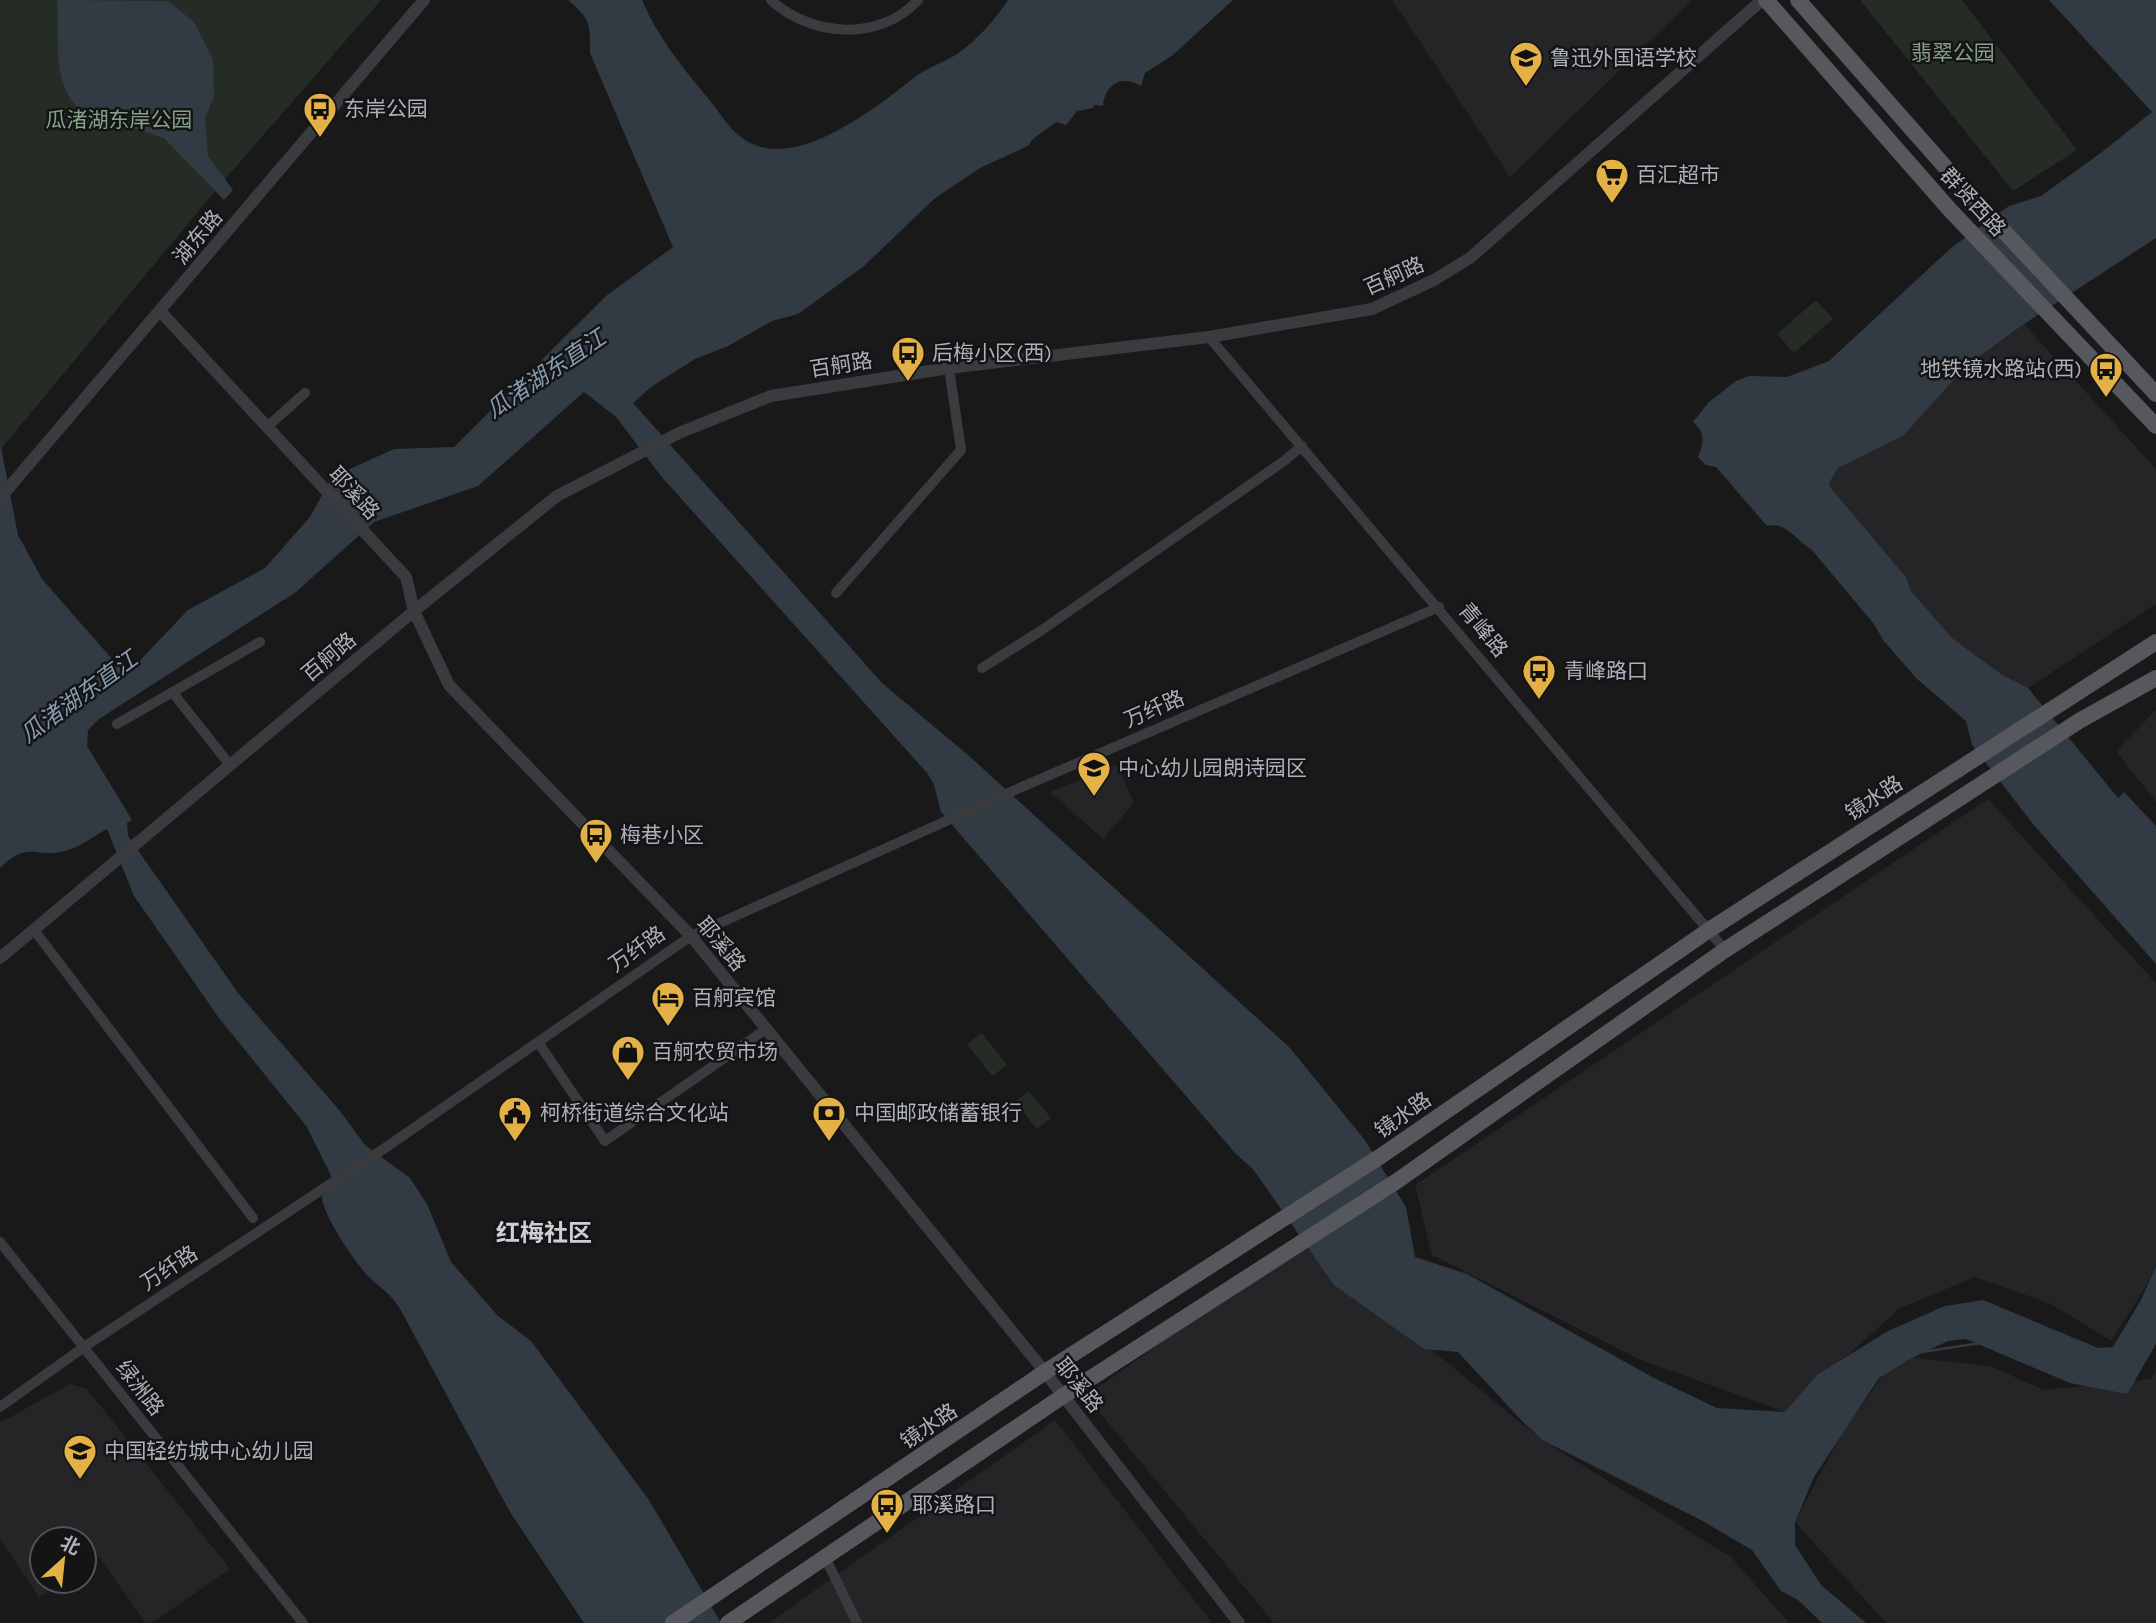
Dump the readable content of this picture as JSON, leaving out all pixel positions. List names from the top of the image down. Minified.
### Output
{"streets":{"main road":["群贤西路","镜水路"],"street":["湖东路","百舸路","耶溪路","青峰路","万纤路","绿洲路"]},"crossings":[["群贤西路","百舸路"],["湖东路","耶溪路"],["百舸路","耶溪路"],["百舸路","青峰路"],["耶溪路","万纤路"],["耶溪路","镜水路"],["青峰路","万纤路"],["青峰路","镜水路"],["万纤路","绿洲路"]],"districts":["红梅社区"],"water":["瓜渚湖东直江"],"parks":["翡翠公园","瓜渚湖东岸公园"],"places":{"school or university":["鲁迅外国语学校","中心幼儿园朗诗园区","中国轻纺城中心幼儿园"],"bus stop":["东岸公园","后梅小区(西)","地铁镜水路站(西)","青峰路口","梅巷小区","耶溪路口"],"supermarket":["百汇超市"],"hotel":["百舸宾馆"],"shop":["百舸农贸市场"],"public building":["柯桥街道综合文化站"],"bank":["中国邮政储蓄银行"]},"north":"top right"}
